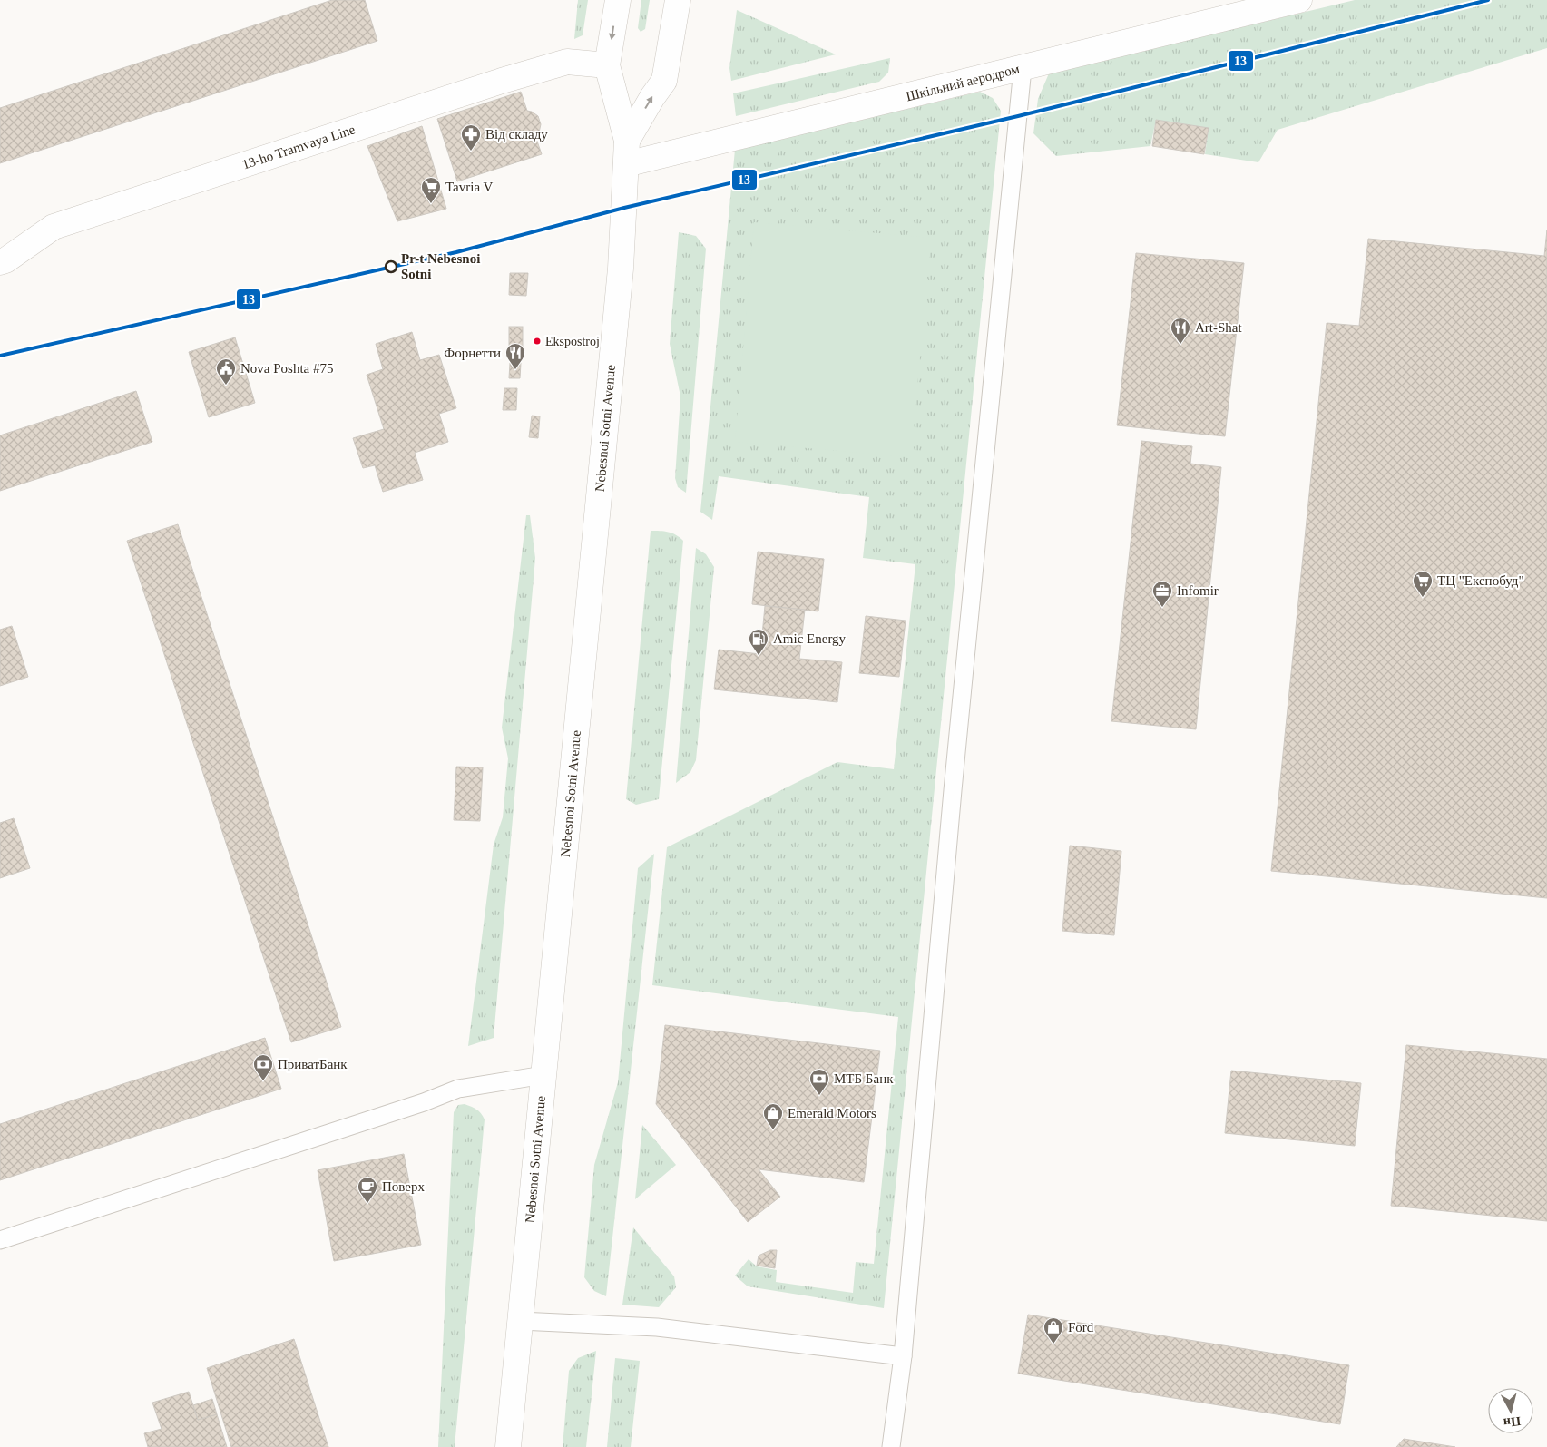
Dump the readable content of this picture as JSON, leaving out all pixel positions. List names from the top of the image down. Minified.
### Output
{"streets":{"main road":["Шкільний аеродром","13-ho Tramvaya Line","Nebesnoi Sotni Avenue"]},"crossings":[["Шкільний аеродром","Nebesnoi Sotni Avenue"],["13-ho Tramvaya Line","Nebesnoi Sotni Avenue"]],"places":{"pharmacy":["Від складу"],"supermarket":["Tavria V","ТЦ \"Експобуд\""],"other":["Pr-t Nebesnoi Sotni","Ekspostroj"],"restaurant":["Art-Shat","Форнетти"],"public building":["Nova Poshta #75"],"office":["Infomir"],"fuel station":["Amic Energy"],"bank":["ПриватБанк","МТБ Банк"],"shop":["Emerald Motors","Ford"],"cafe":["Поверх"]},"lines":["transit line 13"],"north":"bottom"}
